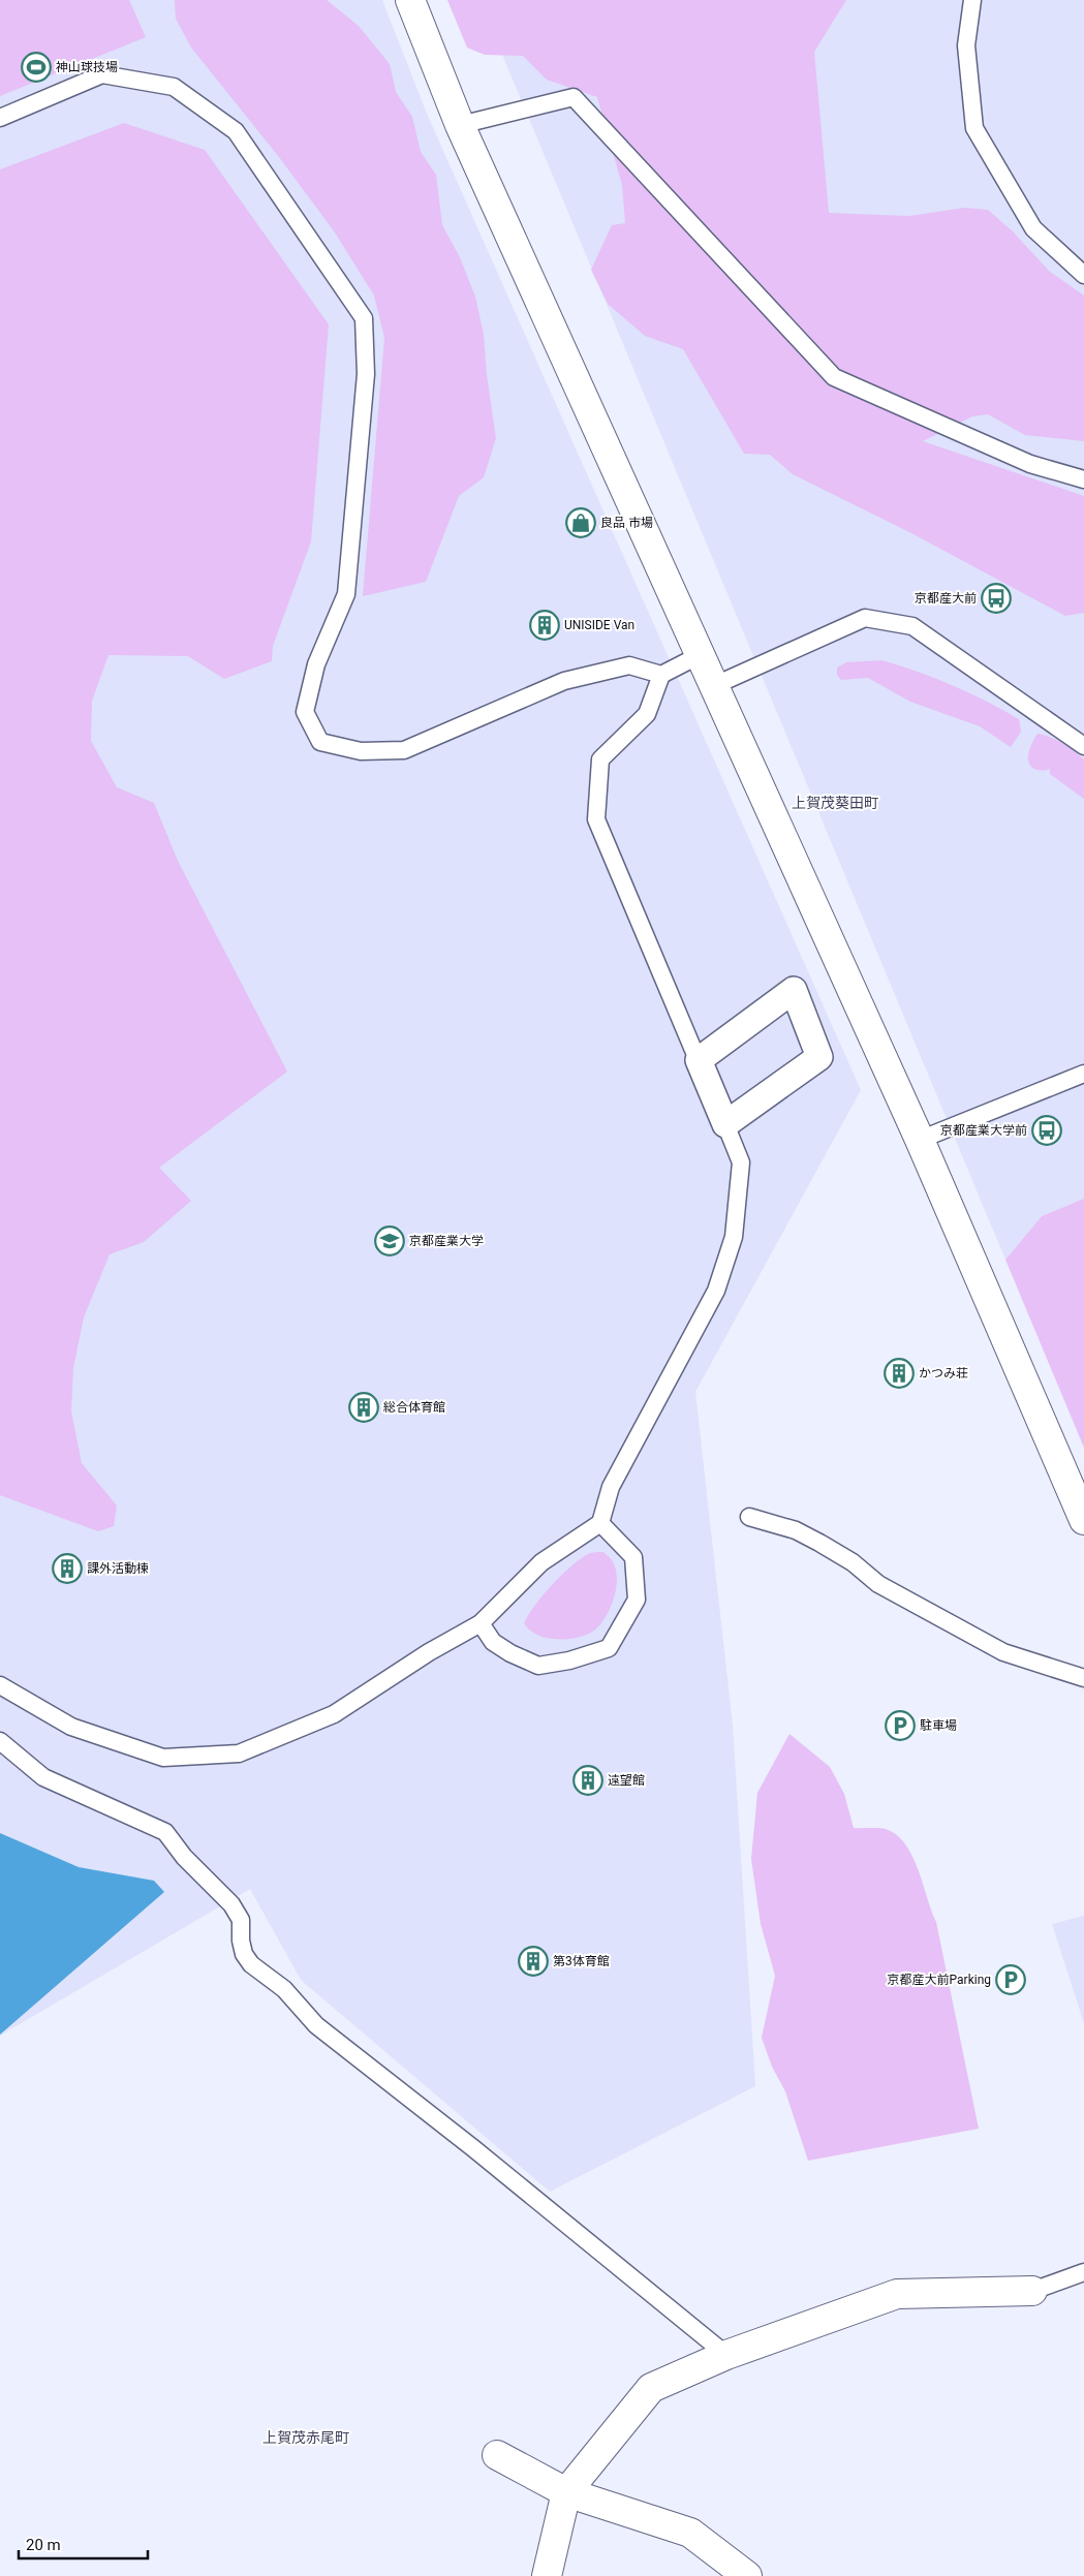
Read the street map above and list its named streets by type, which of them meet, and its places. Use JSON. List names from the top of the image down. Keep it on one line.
{"districts":["上賀茂葵田町","上賀茂赤尾町"],"places":{"sports":["神山球技場"],"shop":["良品 市場"],"bus stop":["京都産大前","京都産業大学前"],"building":["UNISIDE Van","かつみ荘","総合体育館","課外活動棟","遠望館","第3体育館"],"school or university":["京都産業大学"],"parking":["駐車場","京都産大前Parking"]},"scale_bar":"20 m"}
